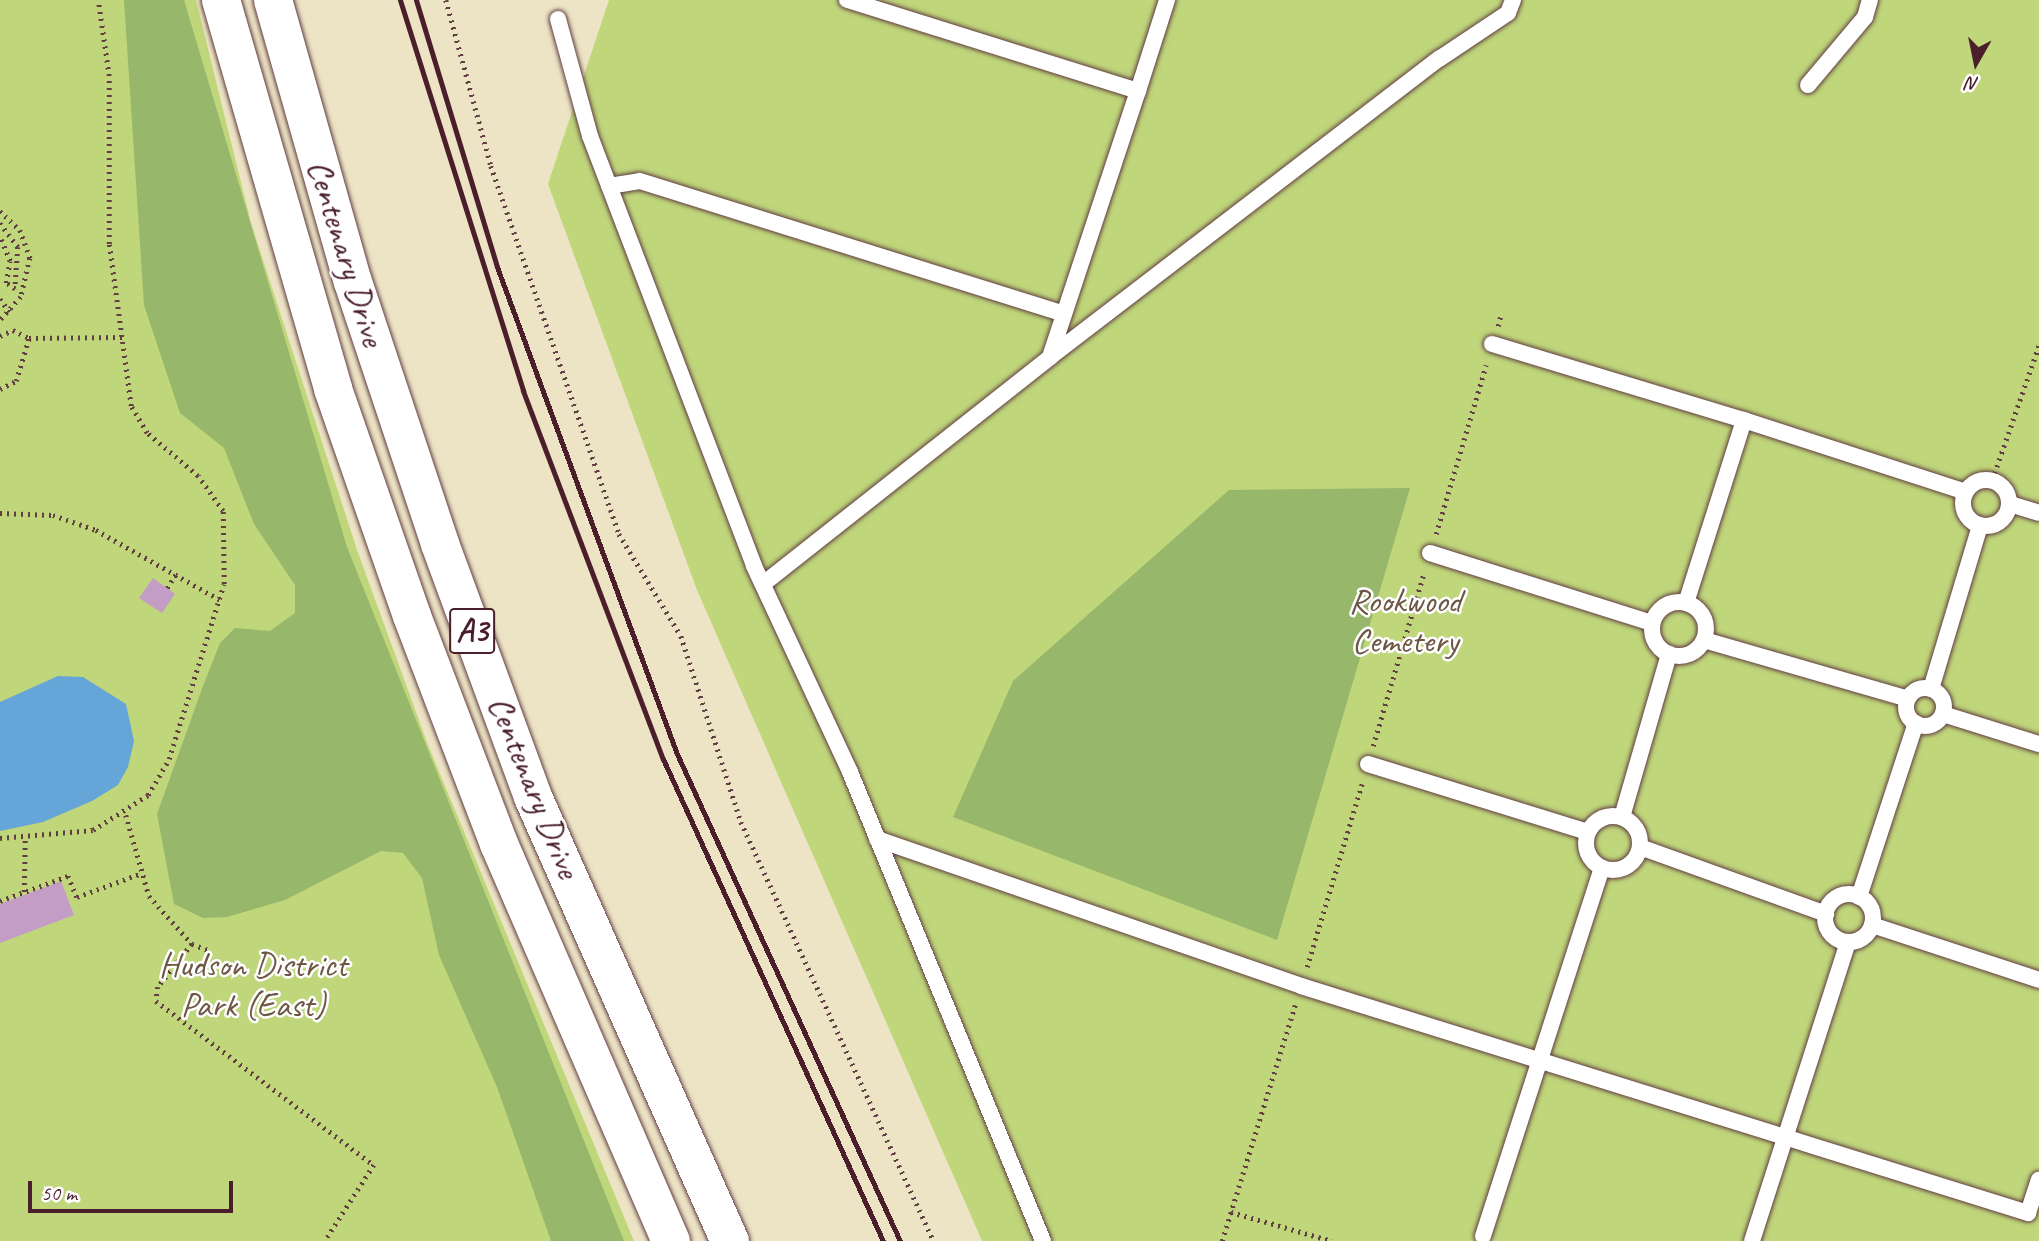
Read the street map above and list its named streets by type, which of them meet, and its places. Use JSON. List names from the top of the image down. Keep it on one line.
{"streets":{"highway":["Centenary Drive","A3"]},"parks":["Rookwood Cemetery","Hudson District Park (East)"],"scale_bar":"50 m","north":"bottom"}
